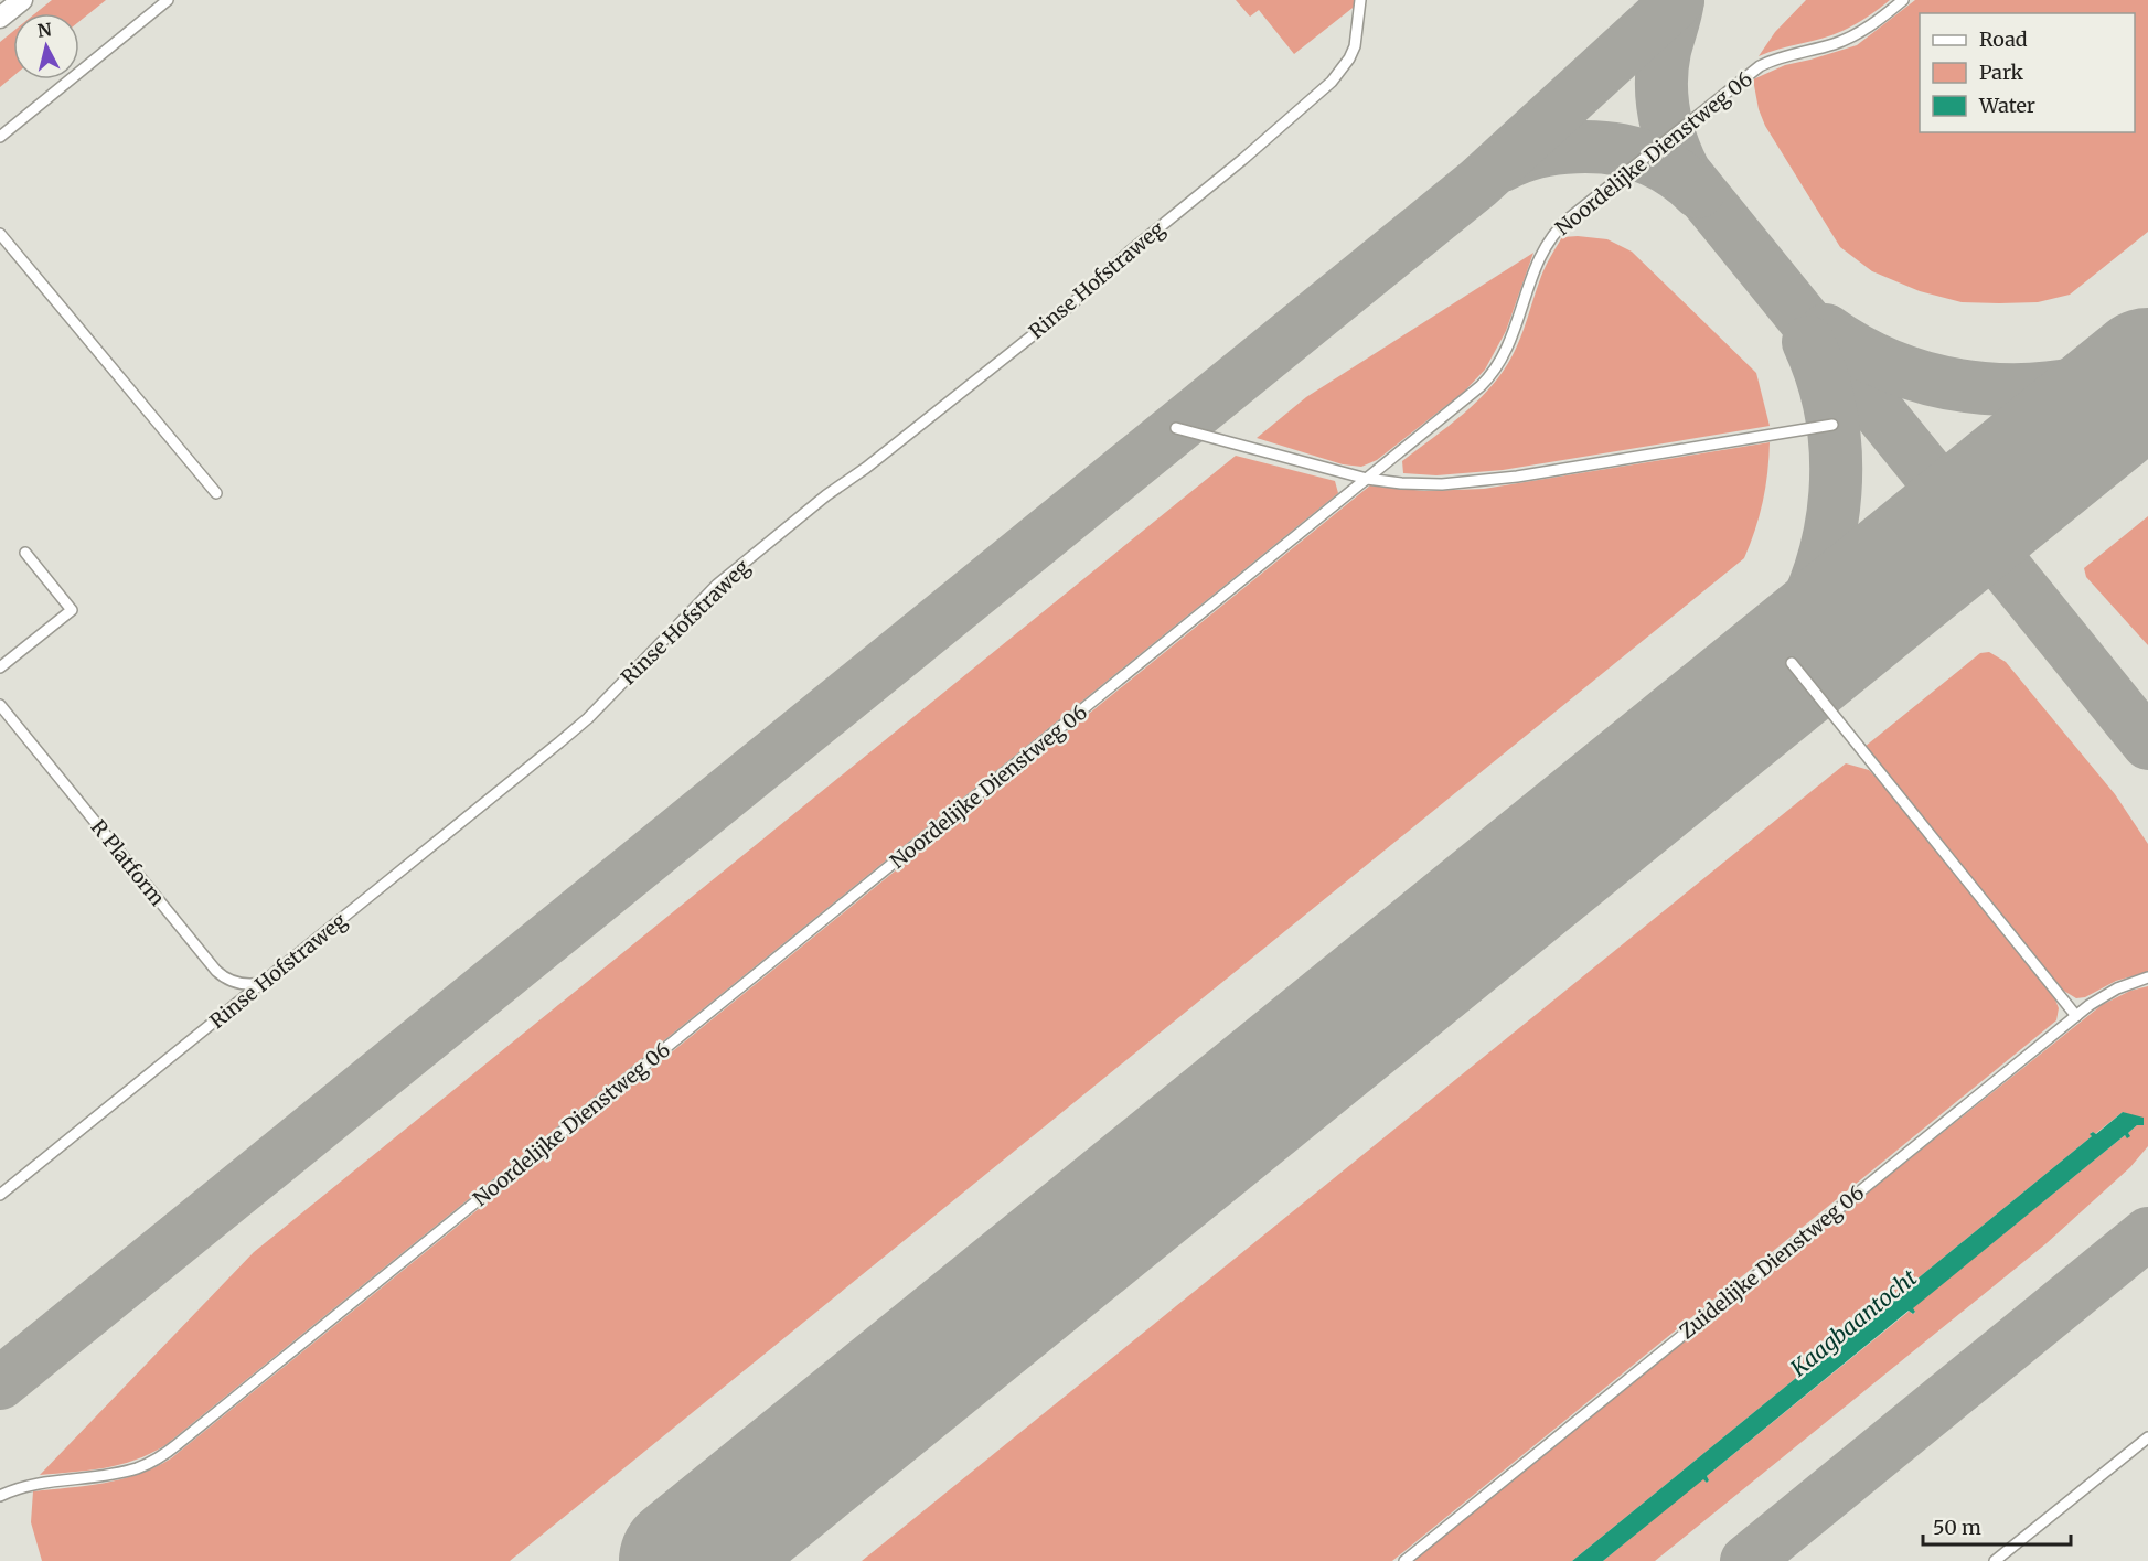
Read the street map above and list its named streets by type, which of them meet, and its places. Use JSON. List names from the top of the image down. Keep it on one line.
{"streets":{"lane":["Noordelijke Dienstweg 06","Rinse Hofstraweg","R Platform","Zuidelijke Dienstweg 06"]},"crossings":[["Rinse Hofstraweg","R Platform"]],"water":["Kaagbaantocht"],"legend":["Road","Park","Water"],"scale_bar":"50 m","north":"top"}
